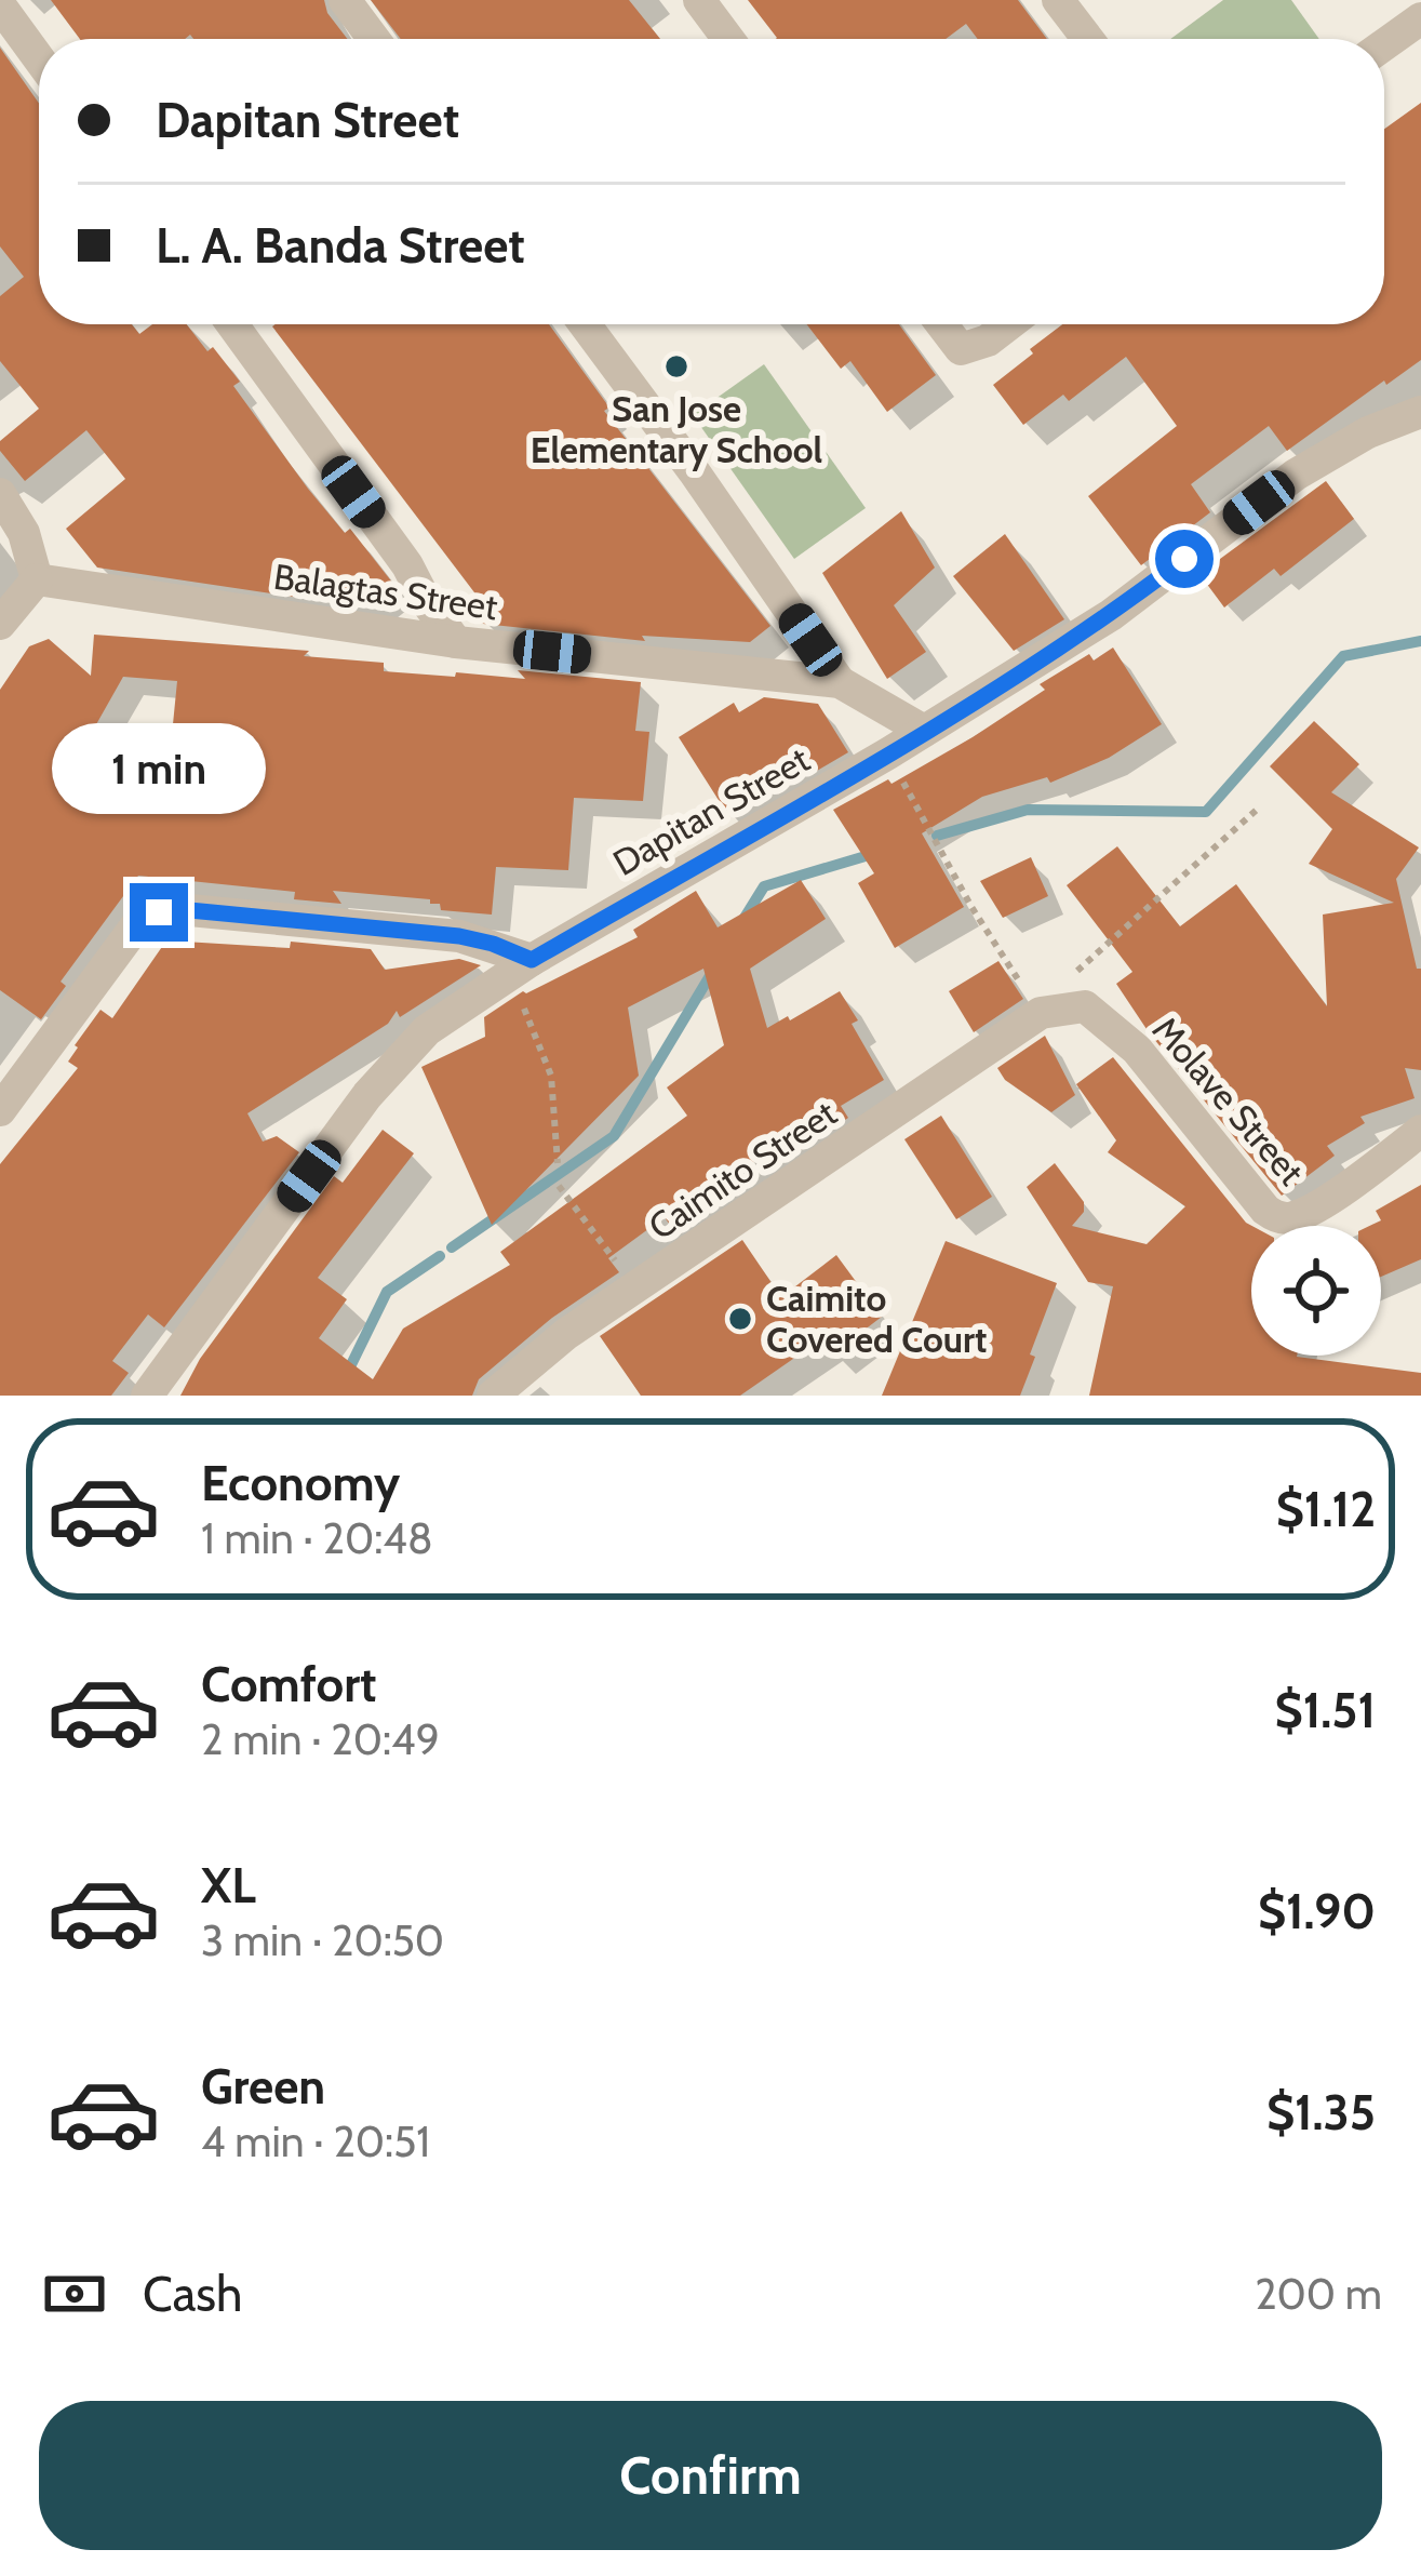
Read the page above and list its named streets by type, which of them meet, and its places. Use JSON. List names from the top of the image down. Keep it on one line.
{"streets":{"street":["Balagtas Street","Dapitan Street","Molave Street","Caimito Street"]},"crossings":[["Balagtas Street","Dapitan Street"],["Molave Street","Caimito Street"]],"places":["San Jose Elementary School","Caimito Covered Court"],"page":{"banner":["Dapitan Street","L. A. Banda Street"],"bubble":"1 min","list":[{"name":"Economy","note":"1 min · 20:48","value":"$1.12"},{"name":"Comfort","note":"2 min · 20:49","value":"$1.51"},{"name":"XL","note":"3 min · 20:50","value":"$1.90"},{"name":"Green","note":"4 min · 20:51","value":"$1.35"}],"pay":["Cash","200 m"],"buttons":"Confirm"}}
